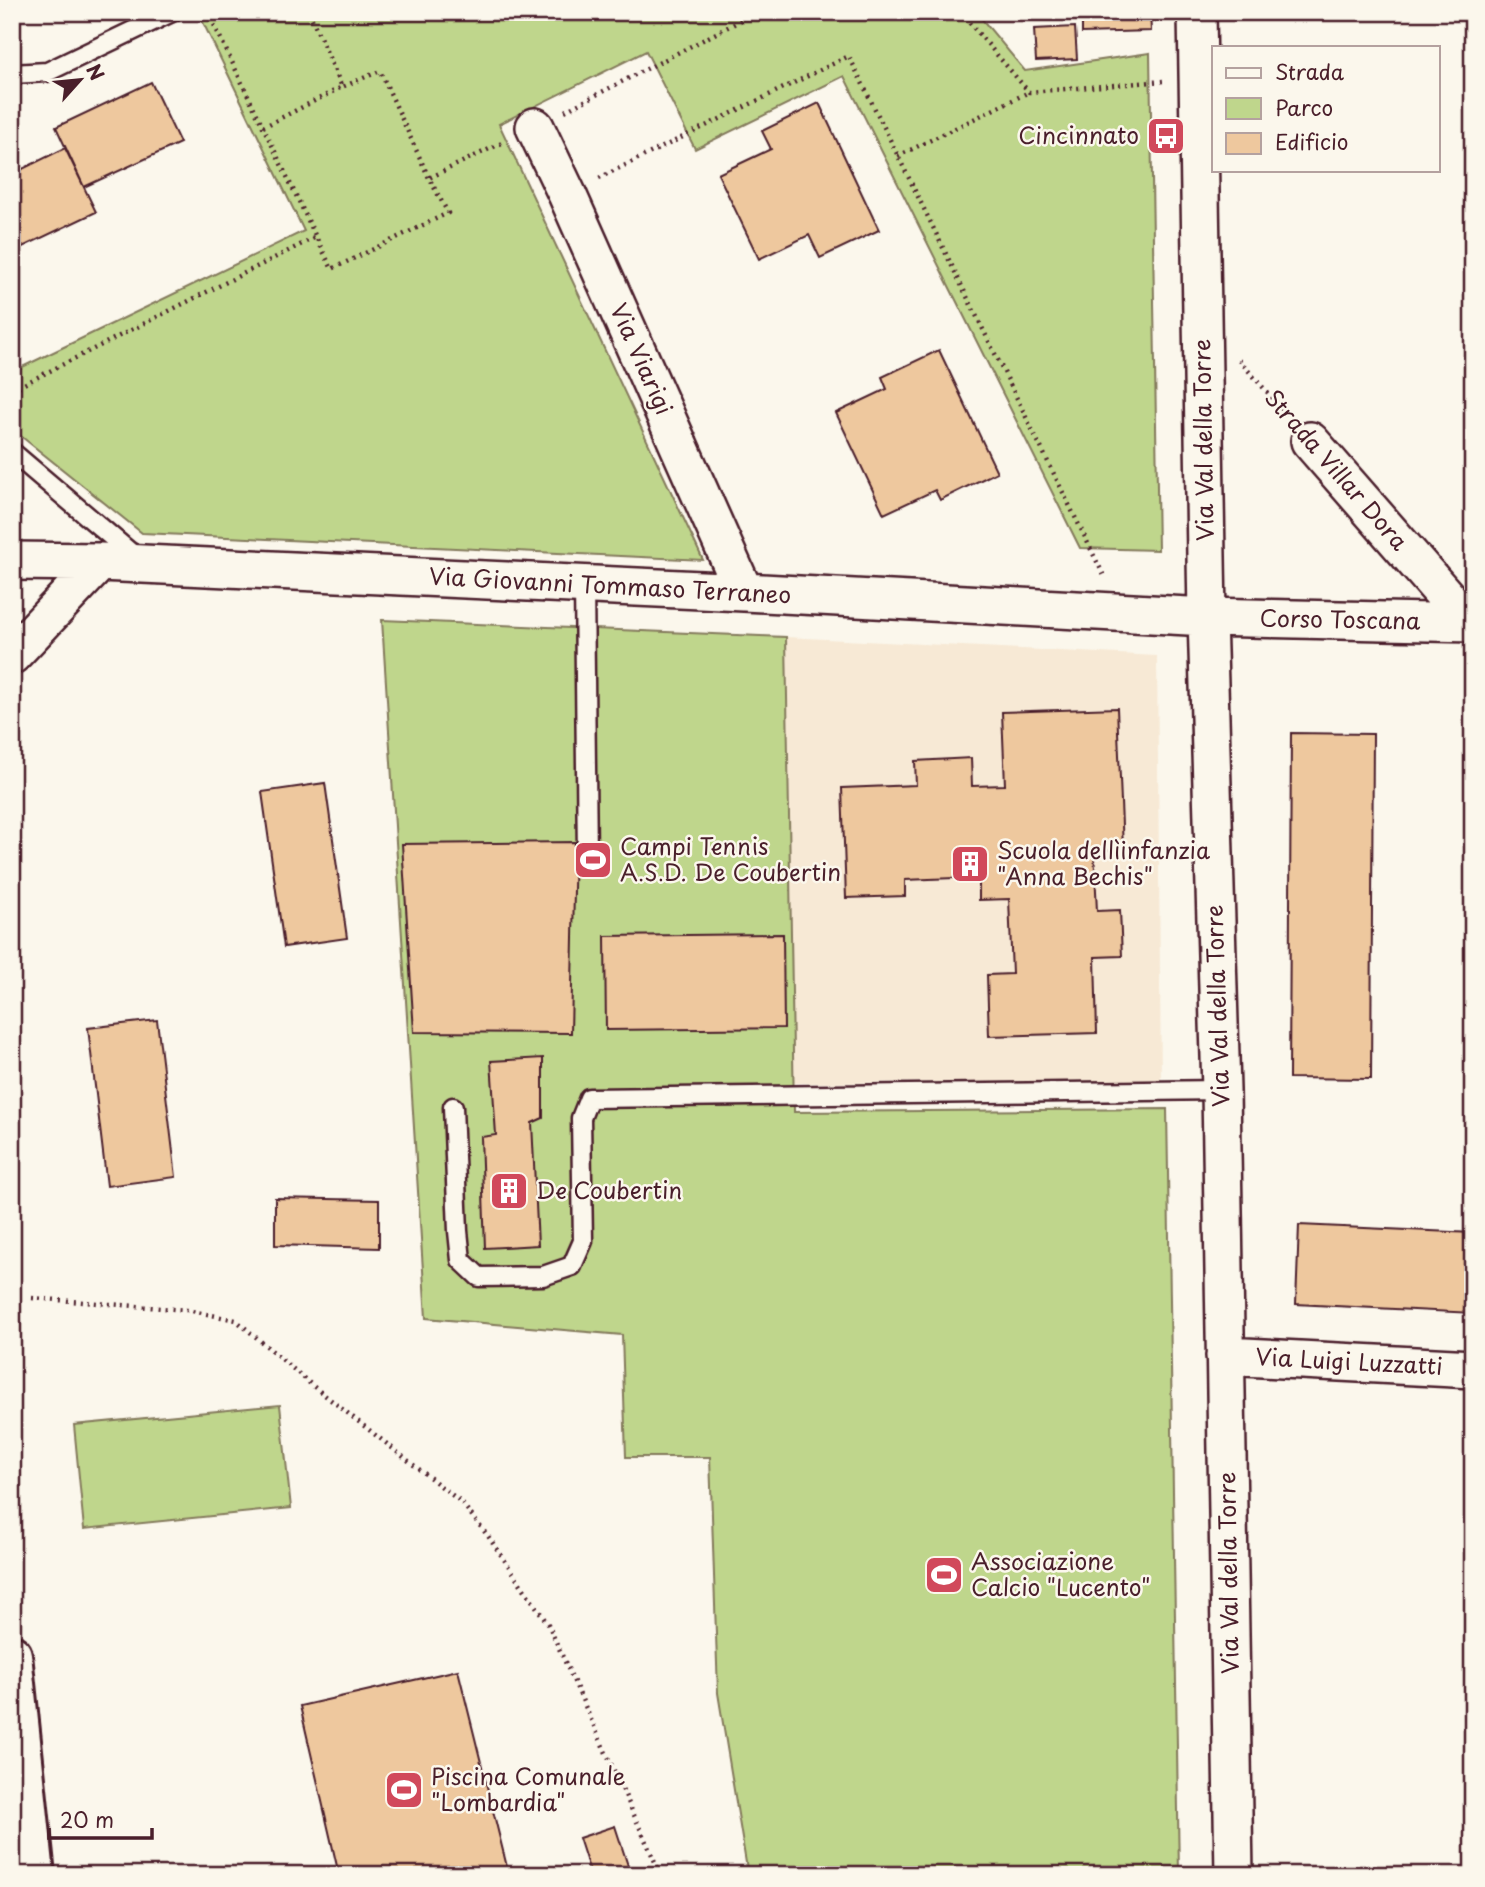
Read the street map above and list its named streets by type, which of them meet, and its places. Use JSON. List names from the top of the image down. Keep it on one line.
{"streets":{"street":["Via Viarigi","Via Val della Torre","Strada Villar Dora","Via Giovanni Tommaso Terraneo","Corso Toscana","Via Luigi Luzzatti"]},"crossings":[["Via Viarigi","Via Giovanni Tommaso Terraneo"],["Via Val della Torre","Via Giovanni Tommaso Terraneo"],["Via Val della Torre","Corso Toscana"],["Via Val della Torre","Via Luigi Luzzatti"],["Strada Villar Dora","Corso Toscana"],["Via Giovanni Tommaso Terraneo","Corso Toscana"]],"places":{"bus stop":["Cincinnato"],"sports":["Campi Tennis A.S.D. De Coubertin","Associazione Calcio \"Lucento\"","Piscina Comunale \"Lombardia\""],"building":["Scuola dellìinfanzia \"Anna Bechis\"","De Coubertin"]},"legend":["Strada","Parco","Edificio"],"scale_bar":"20 m","north":"top right"}
